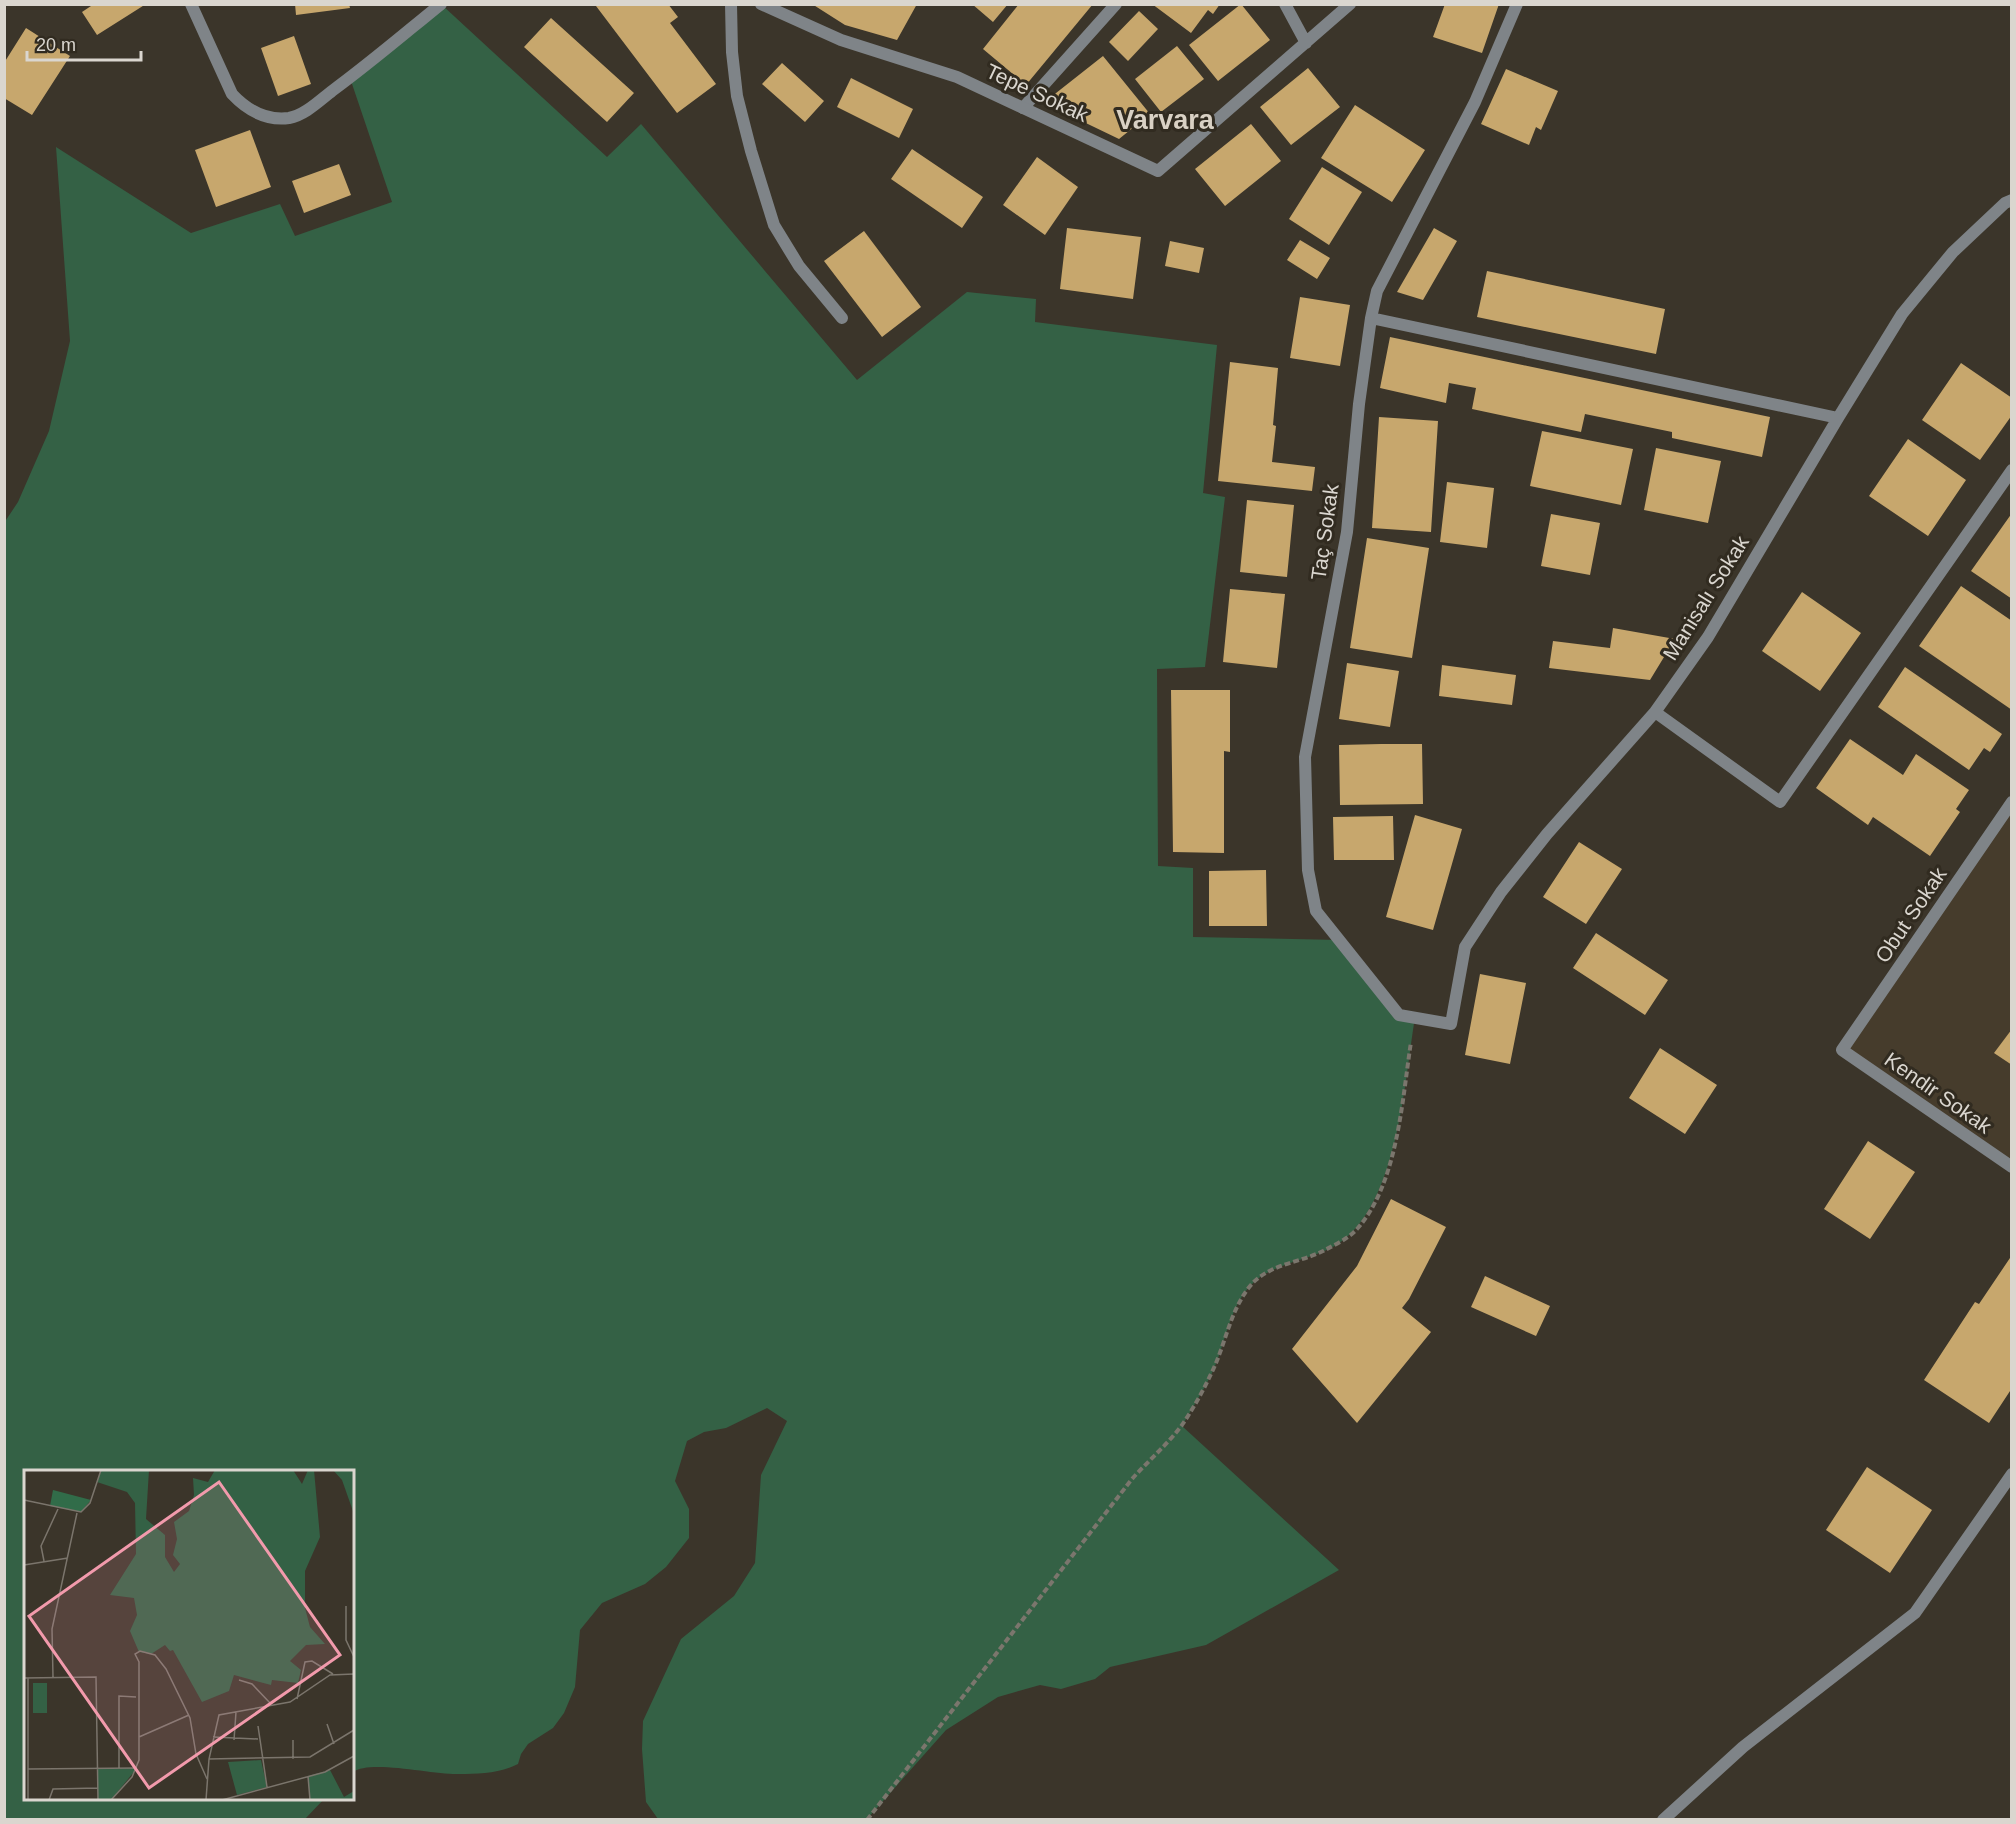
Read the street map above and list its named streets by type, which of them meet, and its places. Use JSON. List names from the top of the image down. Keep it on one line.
{"streets":{"street":["Tepe Sokak","Taç Sokak","Manisalı Sokak","Obut Sokak","Kendir Sokak"]},"crossings":[["Taç Sokak","Manisalı Sokak"],["Obut Sokak","Kendir Sokak"]],"districts":["Varvara"],"scale_bar":"20 m"}
